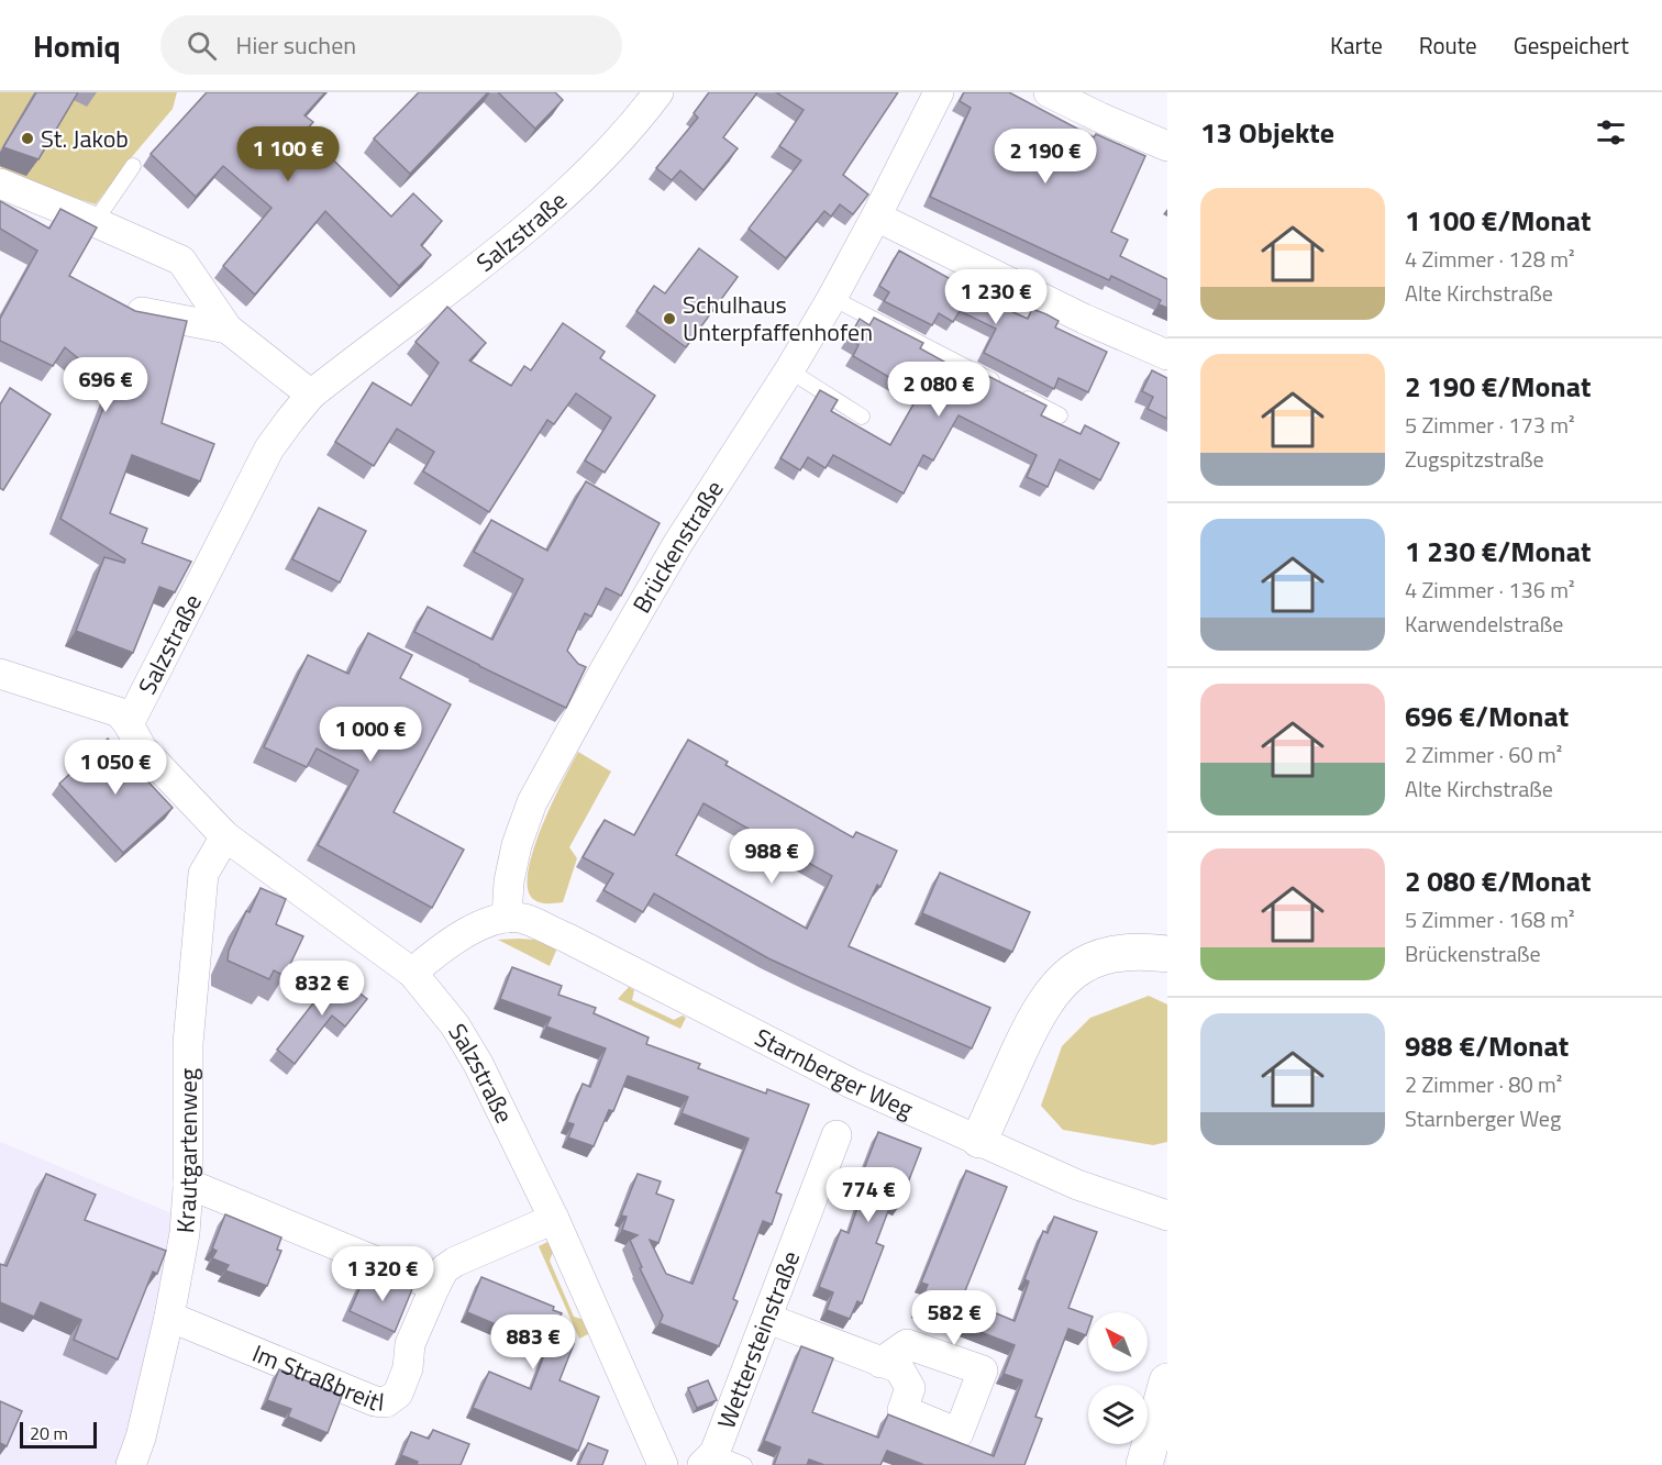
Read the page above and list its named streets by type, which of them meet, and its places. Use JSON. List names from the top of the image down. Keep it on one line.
{"streets":{"street":["Salzstraße","Brückenstraße","Starnberger Weg","Krautgartenweg","Wettersteinstraße","Im Straßbreitl"]},"crossings":[["Salzstraße","Krautgartenweg"],["Salzstraße","Im Straßbreitl"],["Brückenstraße","Starnberger Weg"],["Krautgartenweg","Im Straßbreitl"]],"places":["St. Jakob","Schulhaus Unterpfaffenhofen"],"scale_bar":"20 m","north":"top left","page":{"header":"Homiq","search":"Hier suchen","nav":["Karte","Route","Gespeichert"],"heading":"13 Objekte","price":["1 100 €","2 190 €","1 230 €","696 €","2 080 €","1 000 €","1 050 €","988 €","832 €","774 €","1 320 €","582 €","883 €"],"list":[{"name":"1 100 €/Monat","note":"4 Zimmer · 128 m² · Alte Kirchstraße"},{"name":"2 190 €/Monat","note":"5 Zimmer · 173 m² · Zugspitzstraße"},{"name":"1 230 €/Monat","note":"4 Zimmer · 136 m² · Karwendelstraße"},{"name":"696 €/Monat","note":"2 Zimmer · 60 m² · Alte Kirchstraße"},{"name":"2 080 €/Monat","note":"5 Zimmer · 168 m² · Brückenstraße"},{"name":"988 €/Monat","note":"2 Zimmer · 80 m² · Starnberger Weg"}],"scale":"20 m"}}
